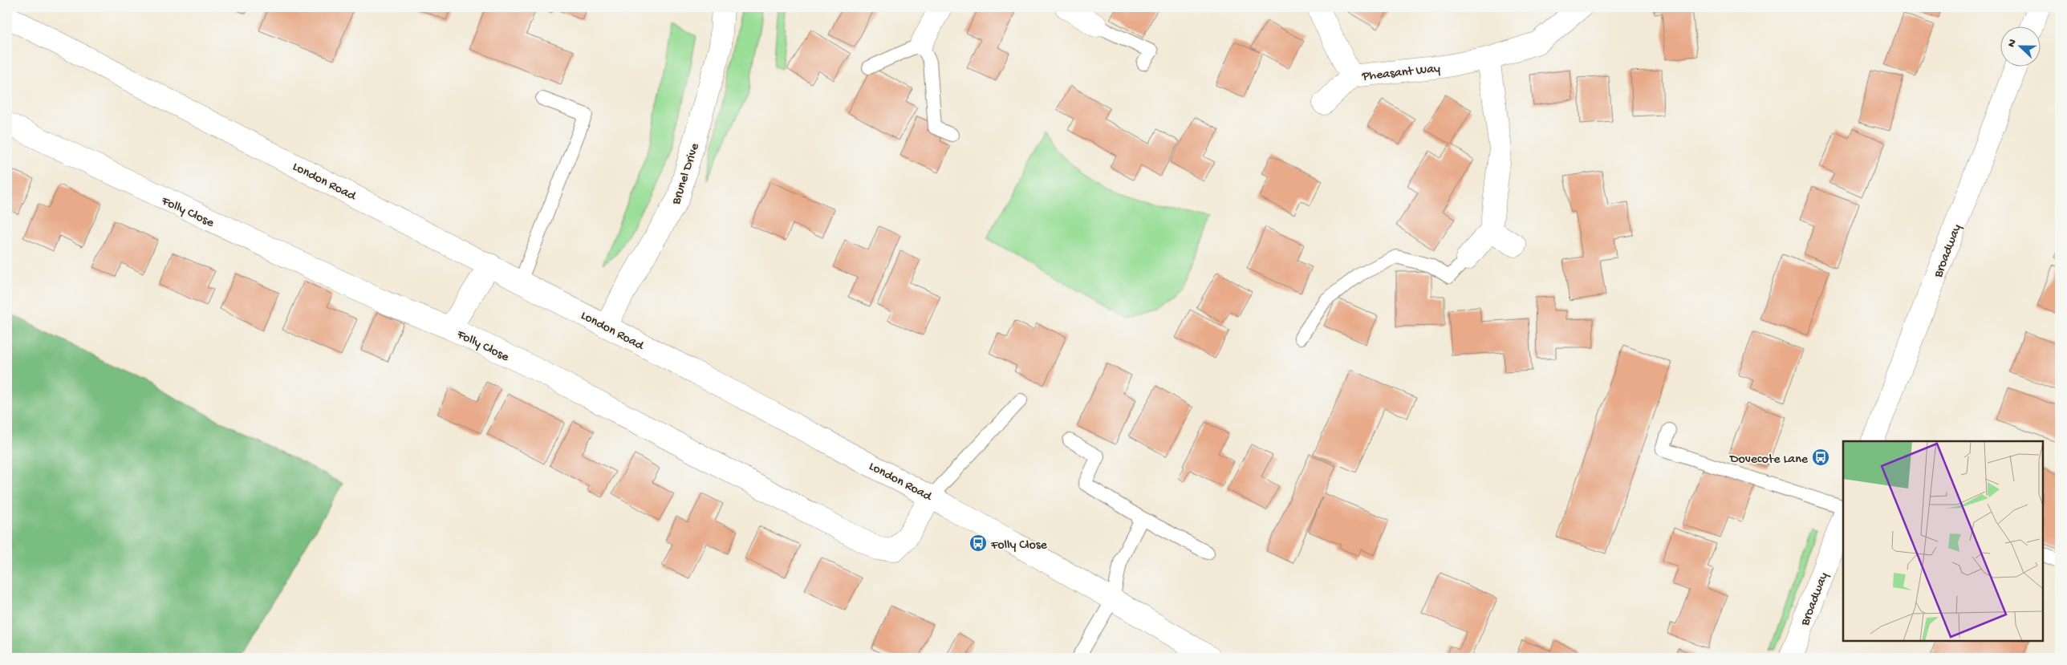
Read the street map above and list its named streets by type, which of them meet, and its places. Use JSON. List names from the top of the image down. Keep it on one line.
{"streets":{"street":["Pheasant Way","Brunel Drive","London Road","Folly Close","Broadway"]},"crossings":[["Brunel Drive","London Road"],["London Road","Folly Close"]],"places":{"bus stop":["Dovecote Lane","Folly Close"]},"north":"left"}
